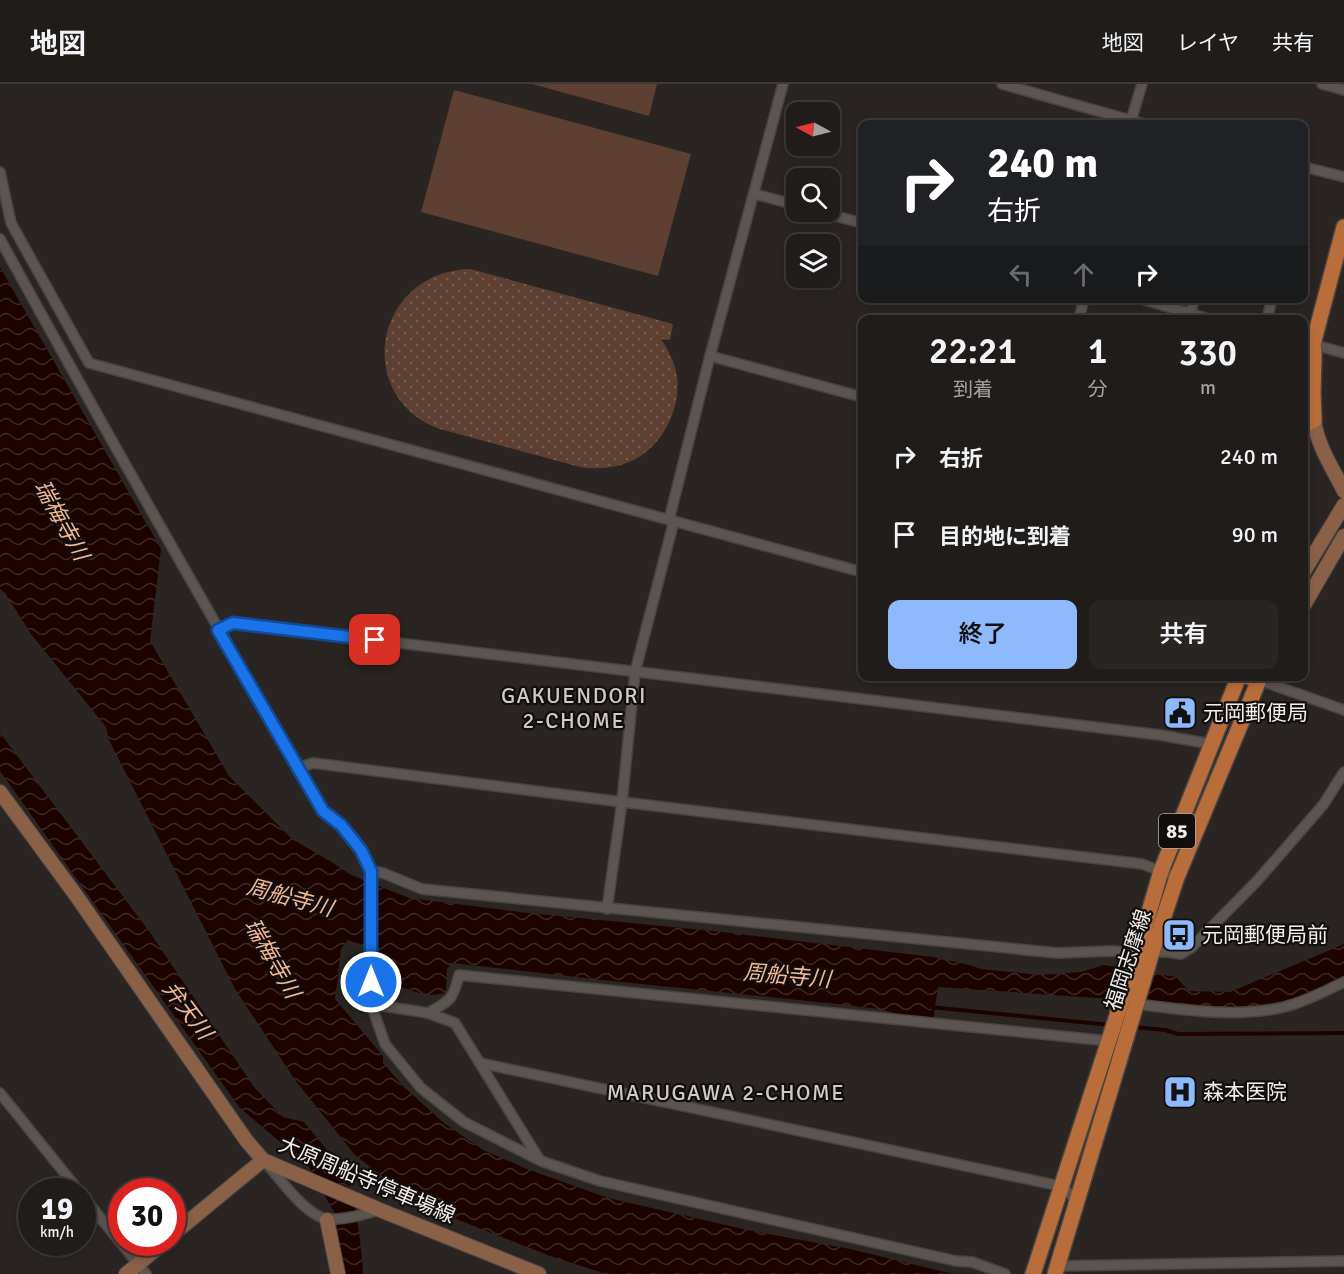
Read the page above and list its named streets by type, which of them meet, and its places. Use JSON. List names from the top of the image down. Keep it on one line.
{"streets":{"main road":["85","福岡志摩線","大原周船寺停車場線"]},"crossings":[["85","福岡志摩線"]],"districts":["GAKUENDORI 2-CHOME","MARUGAWA 2-CHOME"],"water":["瑞梅寺川","周船寺川","弁天川"],"places":{"public building":["元岡郵便局"],"bus stop":["元岡郵便局前"],"hospital":["森本医院"]},"north":"left","page":{"header":"地図","nav":["地図","レイヤ","共有"],"turn":["240 m","右折"],"eta":["22:21","到着","1","分","330","m"],"list":[{"name":"右折","value":"240 m"},{"name":"目的地に到着","value":"90 m"}],"buttons":["終了","共有"],"speed":"19 km/h","limit":"30"}}
